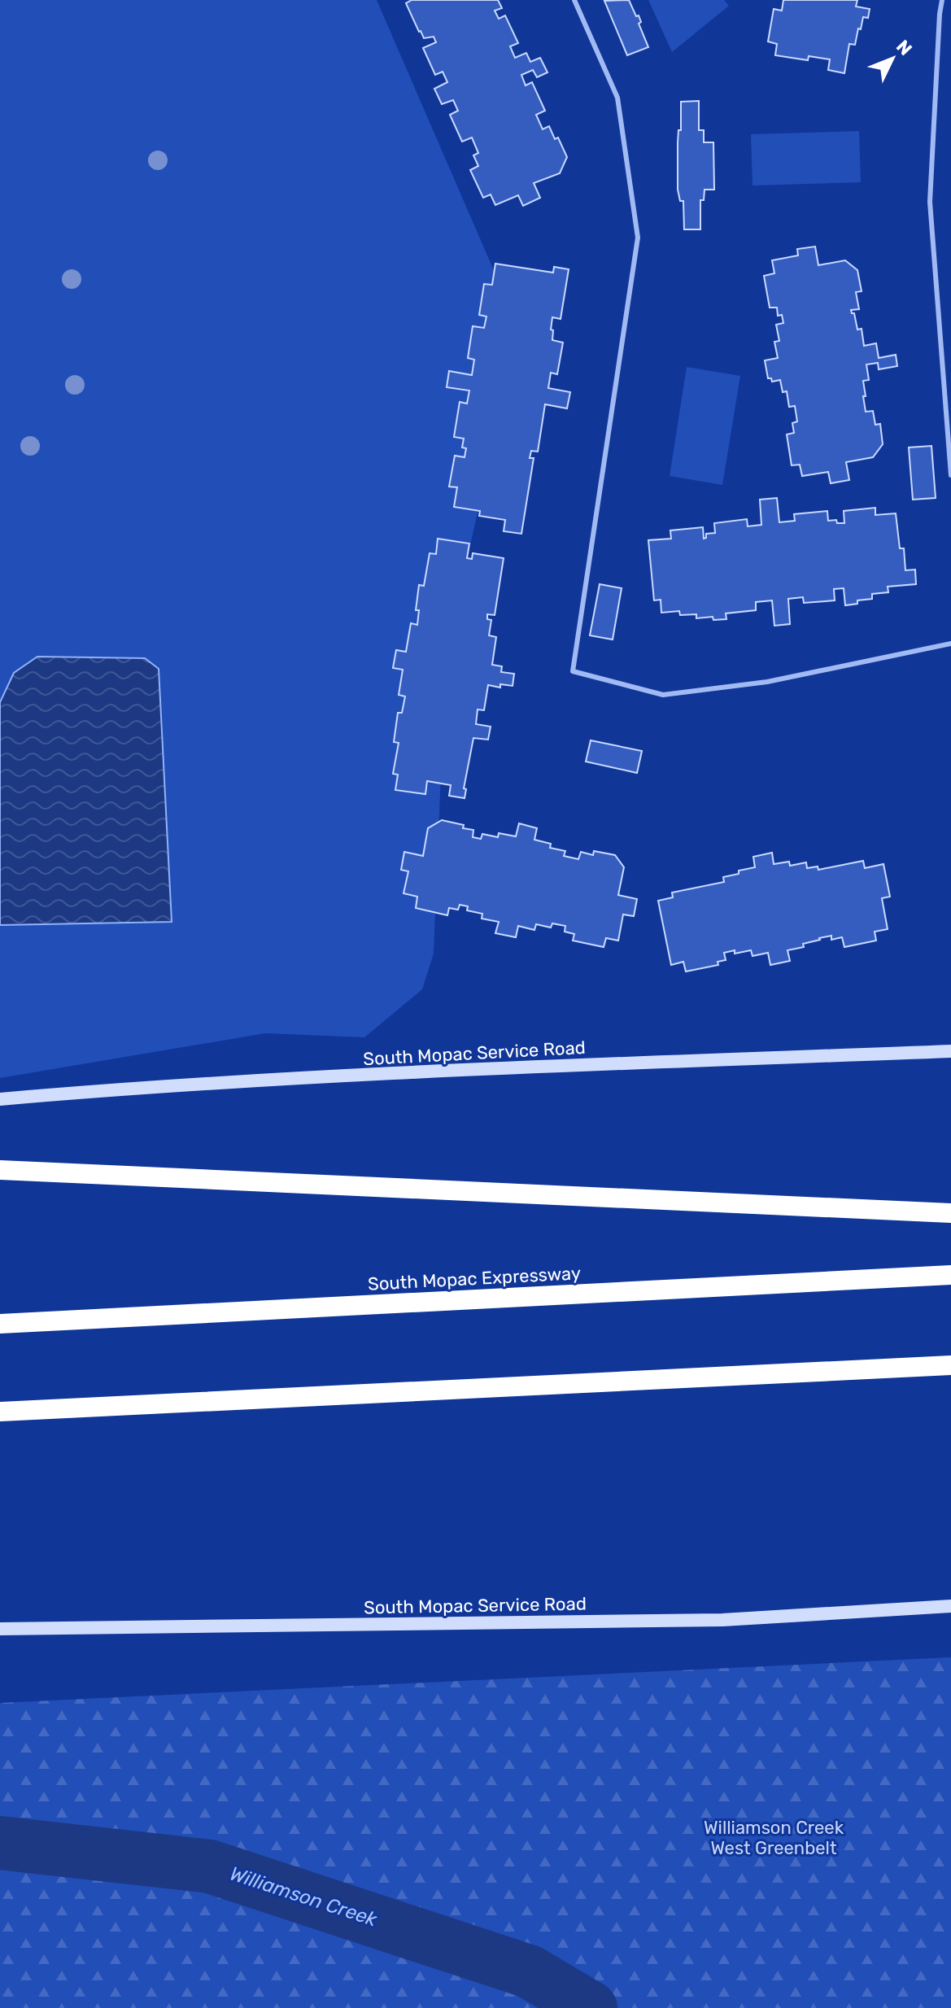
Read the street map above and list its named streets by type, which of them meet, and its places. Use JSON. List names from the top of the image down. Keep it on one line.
{"streets":{"highway":["South Mopac Expressway"],"main road":["South Mopac Service Road"]},"water":["Williamson Creek"],"parks":["Williamson Creek West Greenbelt"],"north":"top right"}
